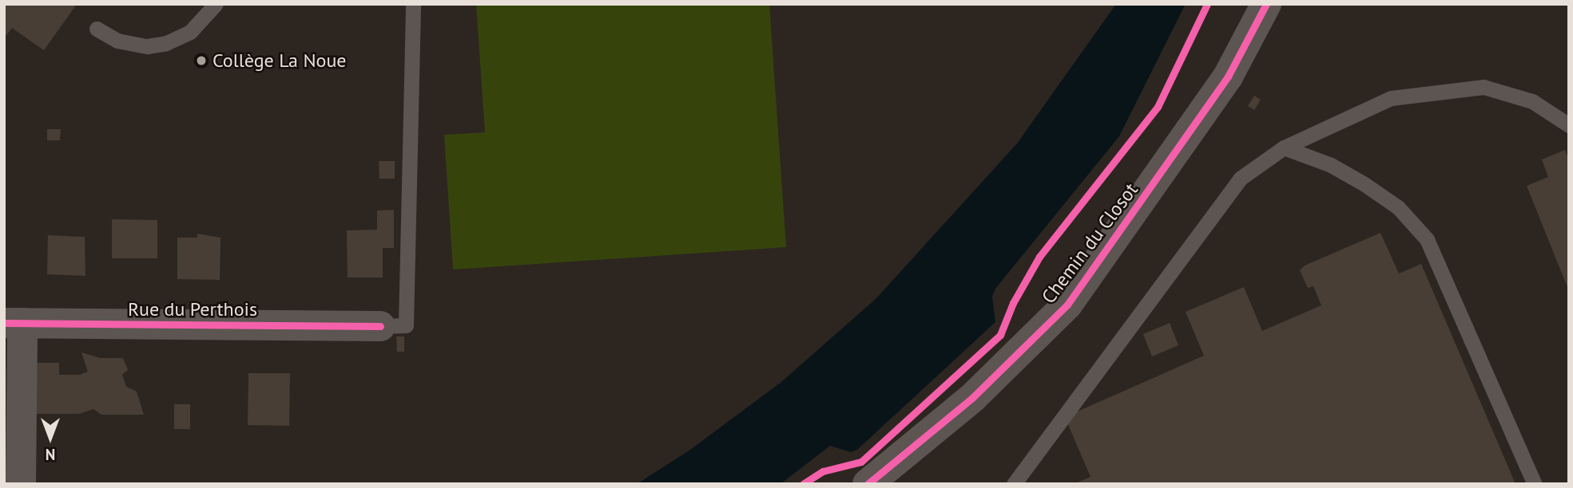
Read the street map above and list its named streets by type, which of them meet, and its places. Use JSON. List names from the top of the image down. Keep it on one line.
{"streets":{"street":["Chemin du Closot","Rue du Perthois"]},"places":["Collège La Noue"],"north":"bottom"}
